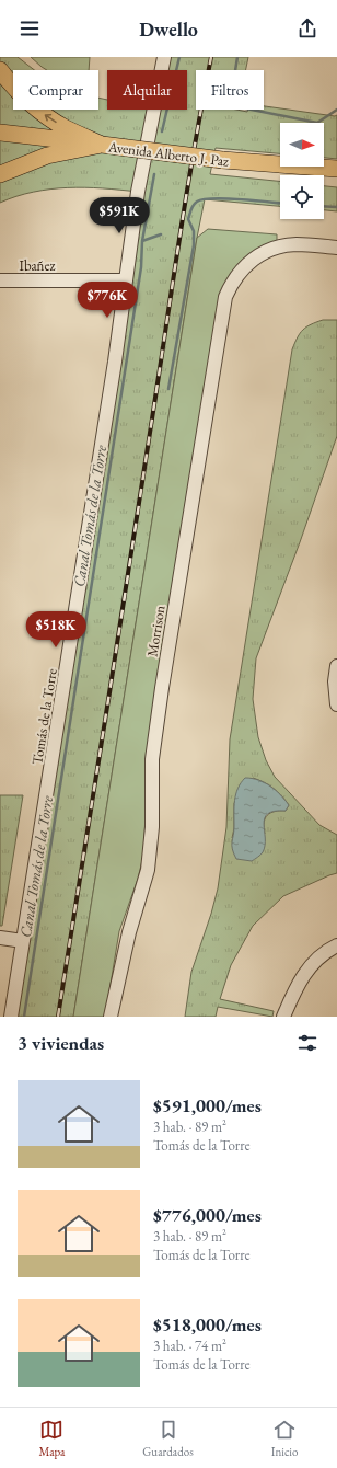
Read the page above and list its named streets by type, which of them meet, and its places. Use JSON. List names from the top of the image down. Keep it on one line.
{"streets":{"main road":["Avenida Alberto J. Paz"],"street":["Ibañez","Morrison","Tomás de la Torre"]},"crossings":[["Ibañez","Tomás de la Torre"]],"water":["Canal Tomás de la Torre"],"north":"right","page":{"header":"Dwello","chip":["Comprar","Alquilar","Filtros"],"price":["$591K","$776K","$518K"],"heading":"3 viviendas","list":[{"name":"$591,000/mes","note":"3 hab. · 89 m² · Tomás de la Torre"},{"name":"$776,000/mes","note":"3 hab. · 89 m² · Tomás de la Torre"},{"name":"$518,000/mes","note":"3 hab. · 74 m² · Tomás de la Torre"}],"tabs":["Mapa","Guardados","Inicio"]}}
